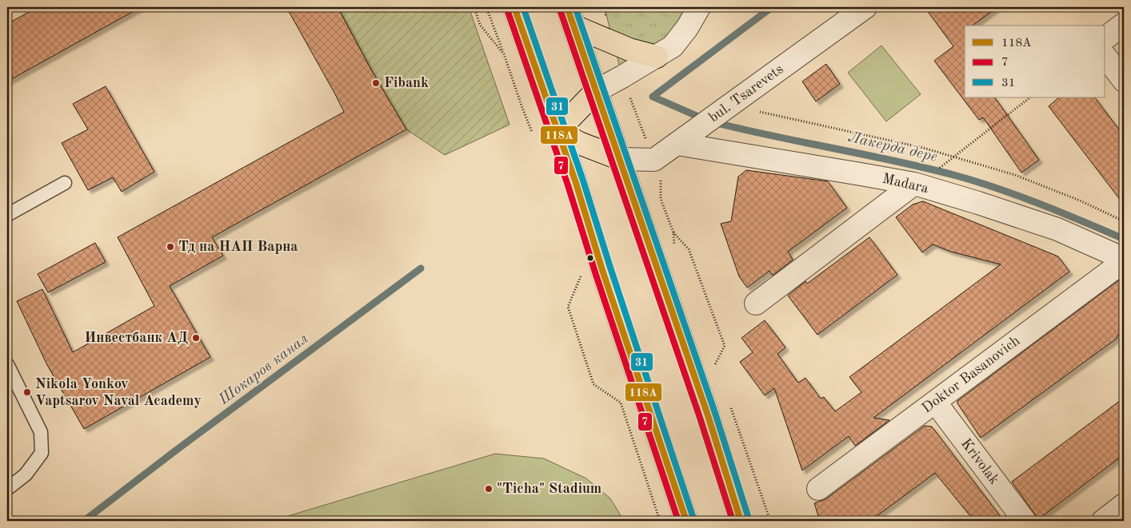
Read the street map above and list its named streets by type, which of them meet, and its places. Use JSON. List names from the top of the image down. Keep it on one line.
{"streets":{"street":["bul. Tsarevets","Madara","Doktor Basanovich","Krivolak"]},"crossings":[["bul. Tsarevets","Madara"],["Madara","Doktor Basanovich"],["Doktor Basanovich","Krivolak"]],"water":["Лакерда дере","Шокаров канал"],"places":["Fibank","Тд на НАП Варна","Инвестбанк АД","Nikola Yonkov Vaptsarov Naval Academy","\"Ticha\" Stadium"],"lines":["transit line 118А","transit line 31","transit line 7"],"legend":["118А","7","31"]}
